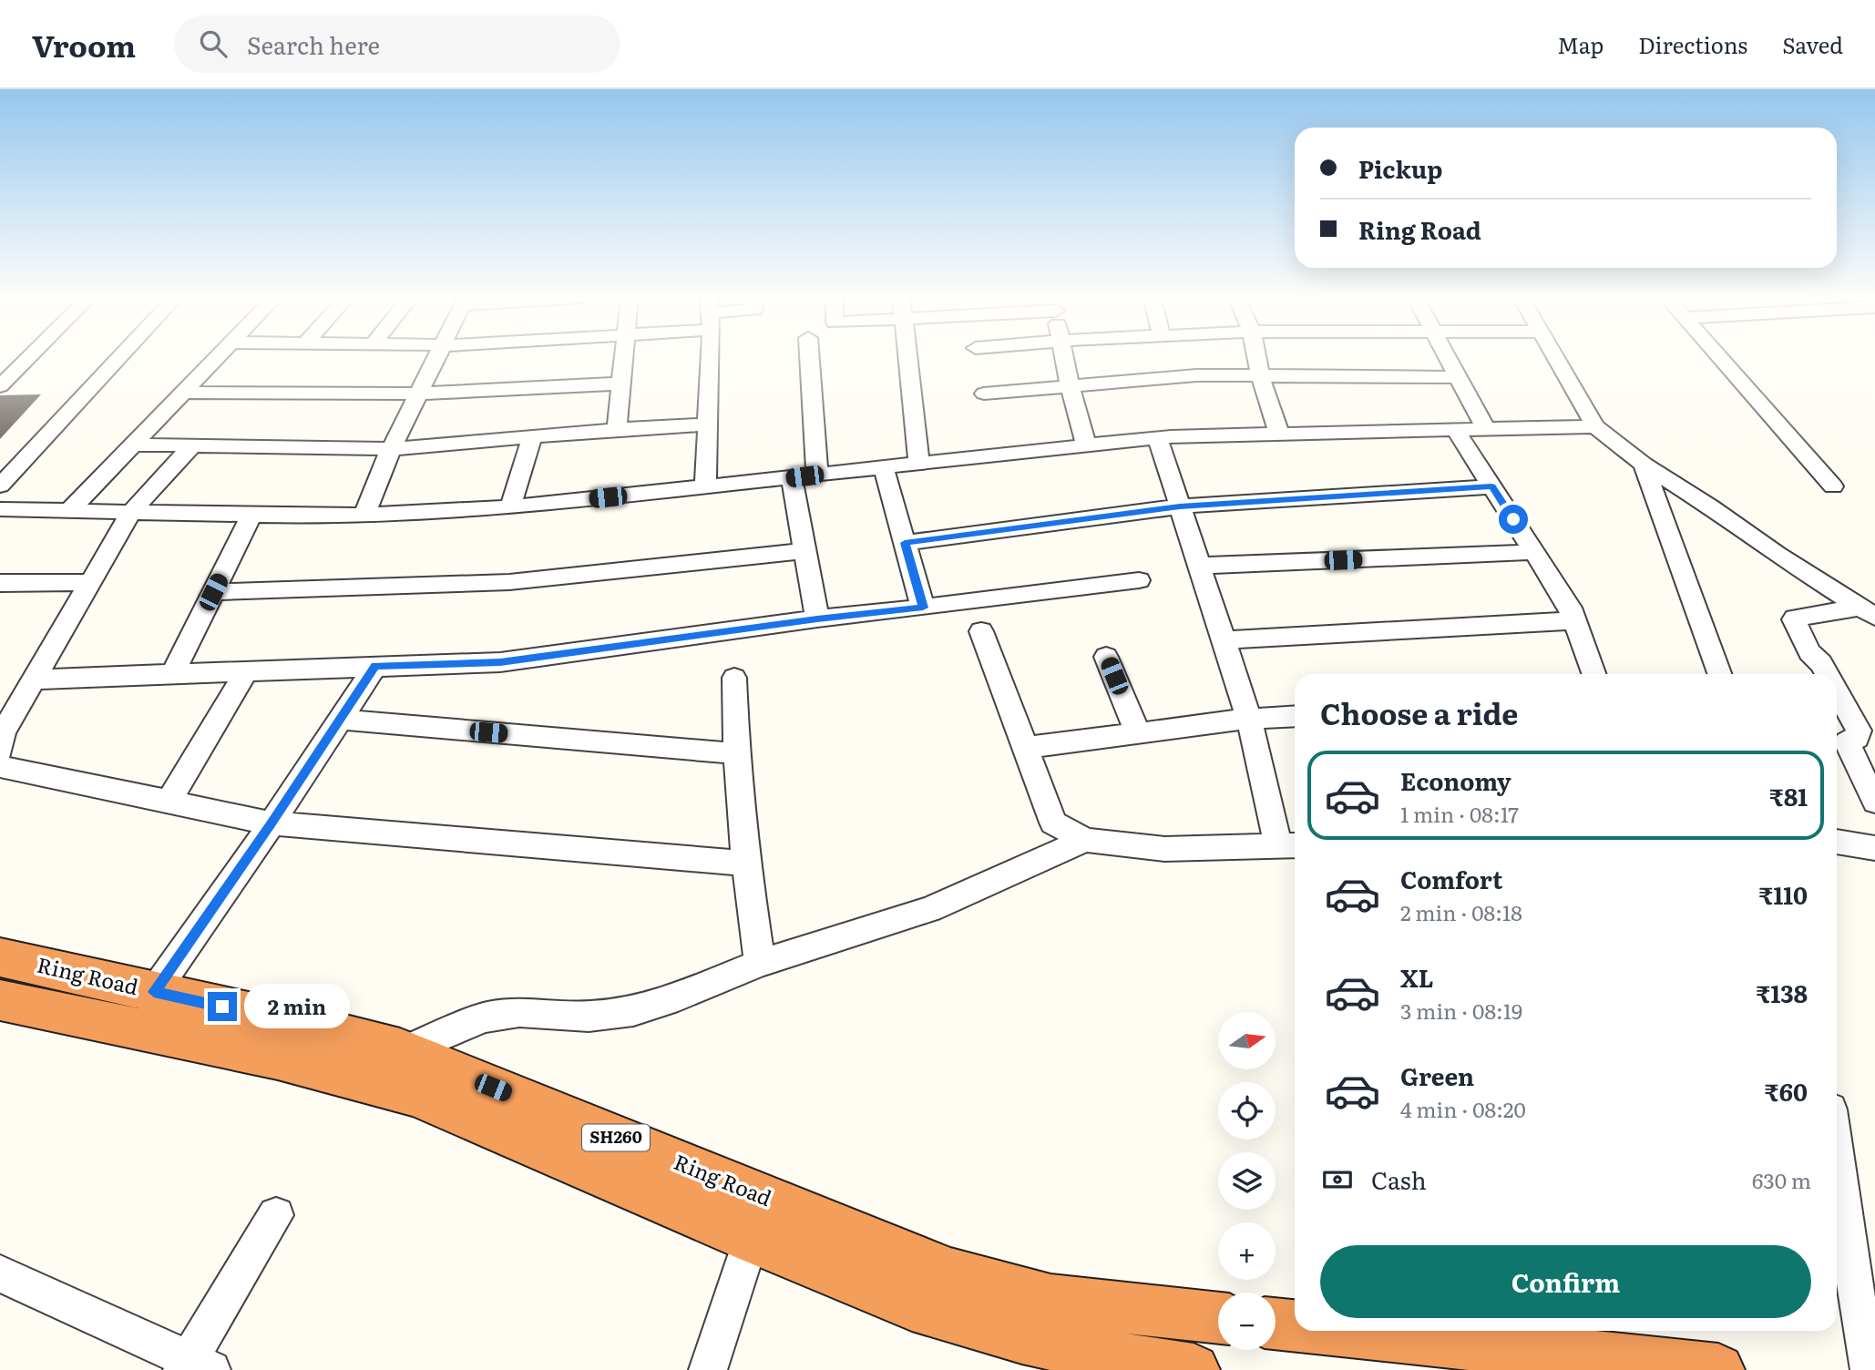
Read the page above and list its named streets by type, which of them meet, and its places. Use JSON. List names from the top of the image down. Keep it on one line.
{"streets":{"highway":["Ring Road","SH260"]},"north":"right","page":{"header":"Vroom","search":"Search here","nav":["Map","Directions","Saved"],"banner":["Pickup","Ring Road"],"heading":"Choose a ride","list":[{"name":"Economy","note":"1 min · 08:17","value":"₹81"},{"name":"Comfort","note":"2 min · 08:18","value":"₹110"},{"name":"XL","note":"3 min · 08:19","value":"₹138"},{"name":"Green","note":"4 min · 08:20","value":"₹60"}],"bubble":"2 min","map_buttons":["+","−"],"pay":["Cash","630 m"],"buttons":"Confirm"}}
